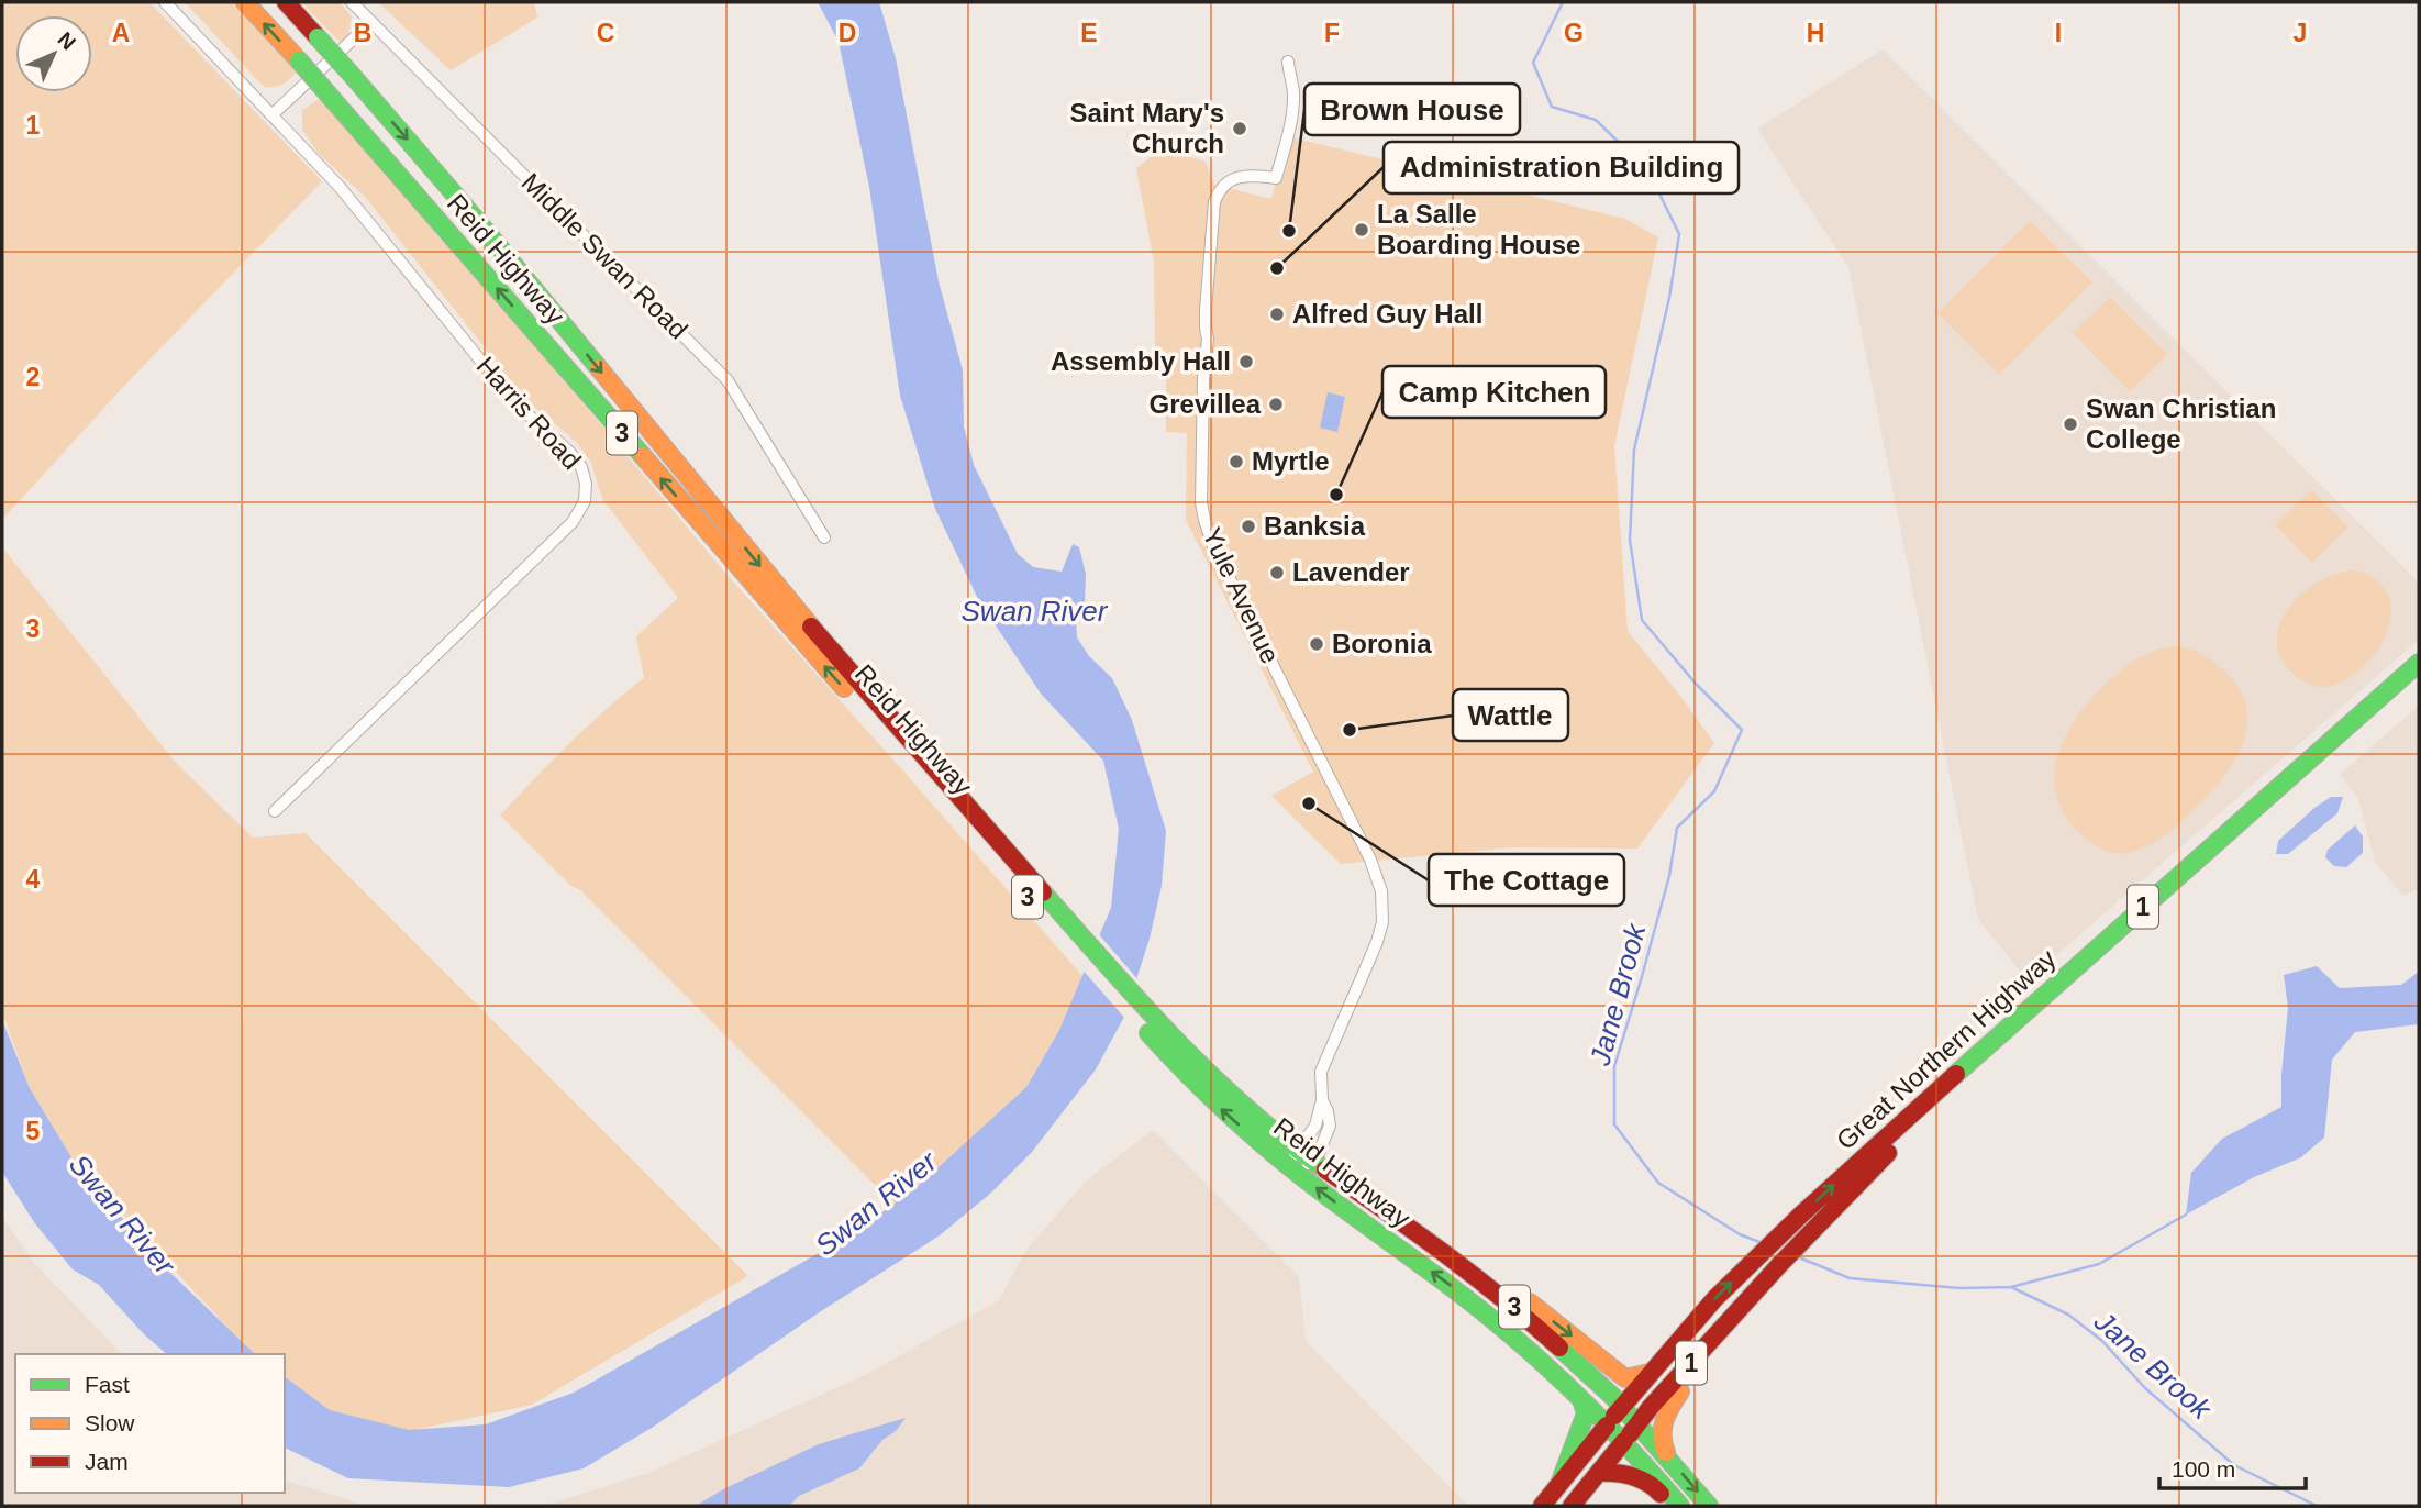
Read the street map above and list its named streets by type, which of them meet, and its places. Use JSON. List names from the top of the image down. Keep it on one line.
{"streets":{"main road":["Reid Highway","3","1","Great Northern Highway"],"street":["Middle Swan Road","Harris Road","Yule Avenue"]},"crossings":[["Reid Highway","3"],["Reid Highway","Yule Avenue"],["Reid Highway","Great Northern Highway"],["3","Great Northern Highway"]],"water":["Swan River","Jane Brook"],"places":["Saint Mary's Church","La Salle Boarding House","Brown House","Administration Building","Alfred Guy Hall","Assembly Hall","Grevillea","Swan Christian College","Myrtle","Camp Kitchen","Banksia","Lavender","Boronia","Wattle","The Cottage"],"legend":["Fast","Slow","Jam"],"scale_bar":"100 m","north":"top right","grid":{"columns":["A","B","C","D","E","F","G","H","I","J"],"rows":["1","2","3","4","5"]}}
